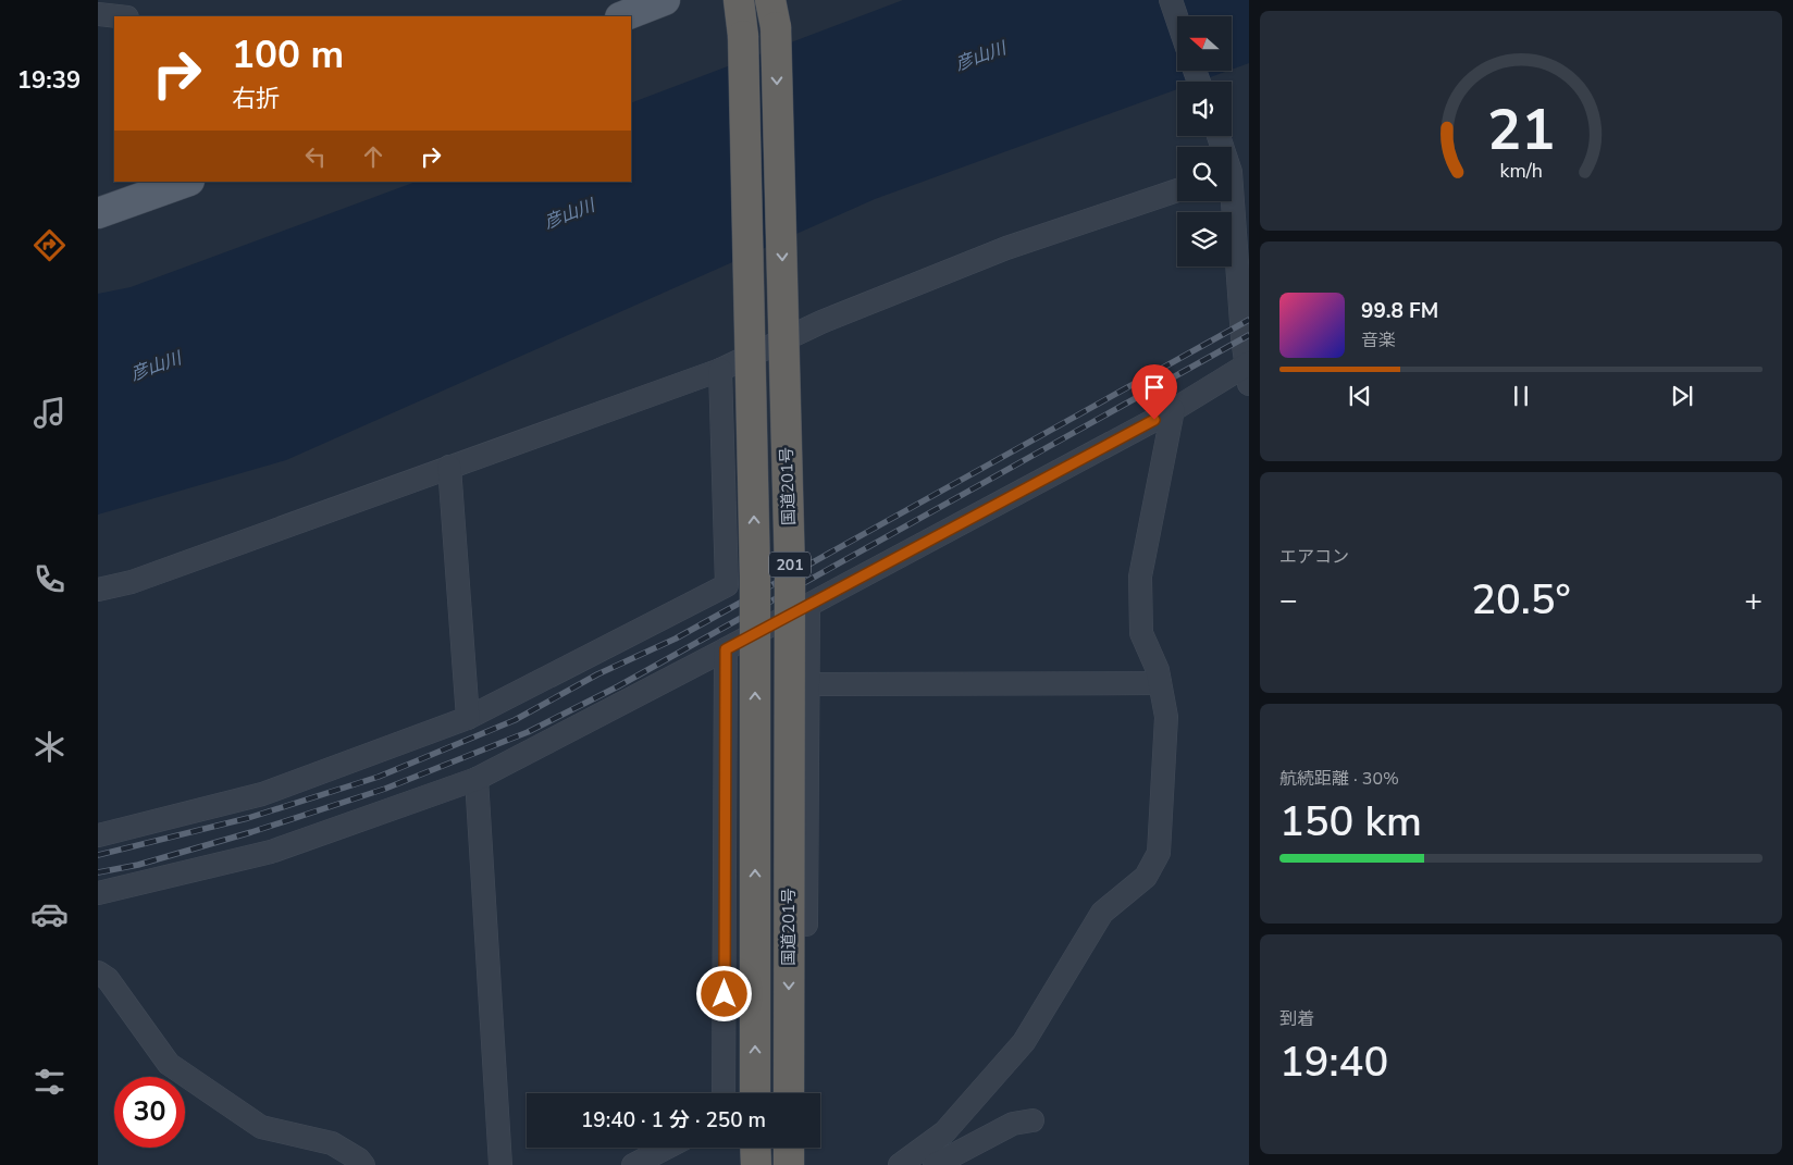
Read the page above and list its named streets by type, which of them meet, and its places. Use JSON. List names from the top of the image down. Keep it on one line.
{"streets":{"highway":["国道201号","201"]},"water":["彦山川"],"north":"left","page":{"tabs":"19:39","turn":["100 m","右折"],"song":["99.8 FM","音楽"],"tile":["エアコン",["航続距離 · 30%","150 km"],["到着","19:40"]],"heat":["−","20.5°","+"],"limit":"30","trip":"19:40 · 1 分 · 250 m","gauge":["21","km/h"]}}
